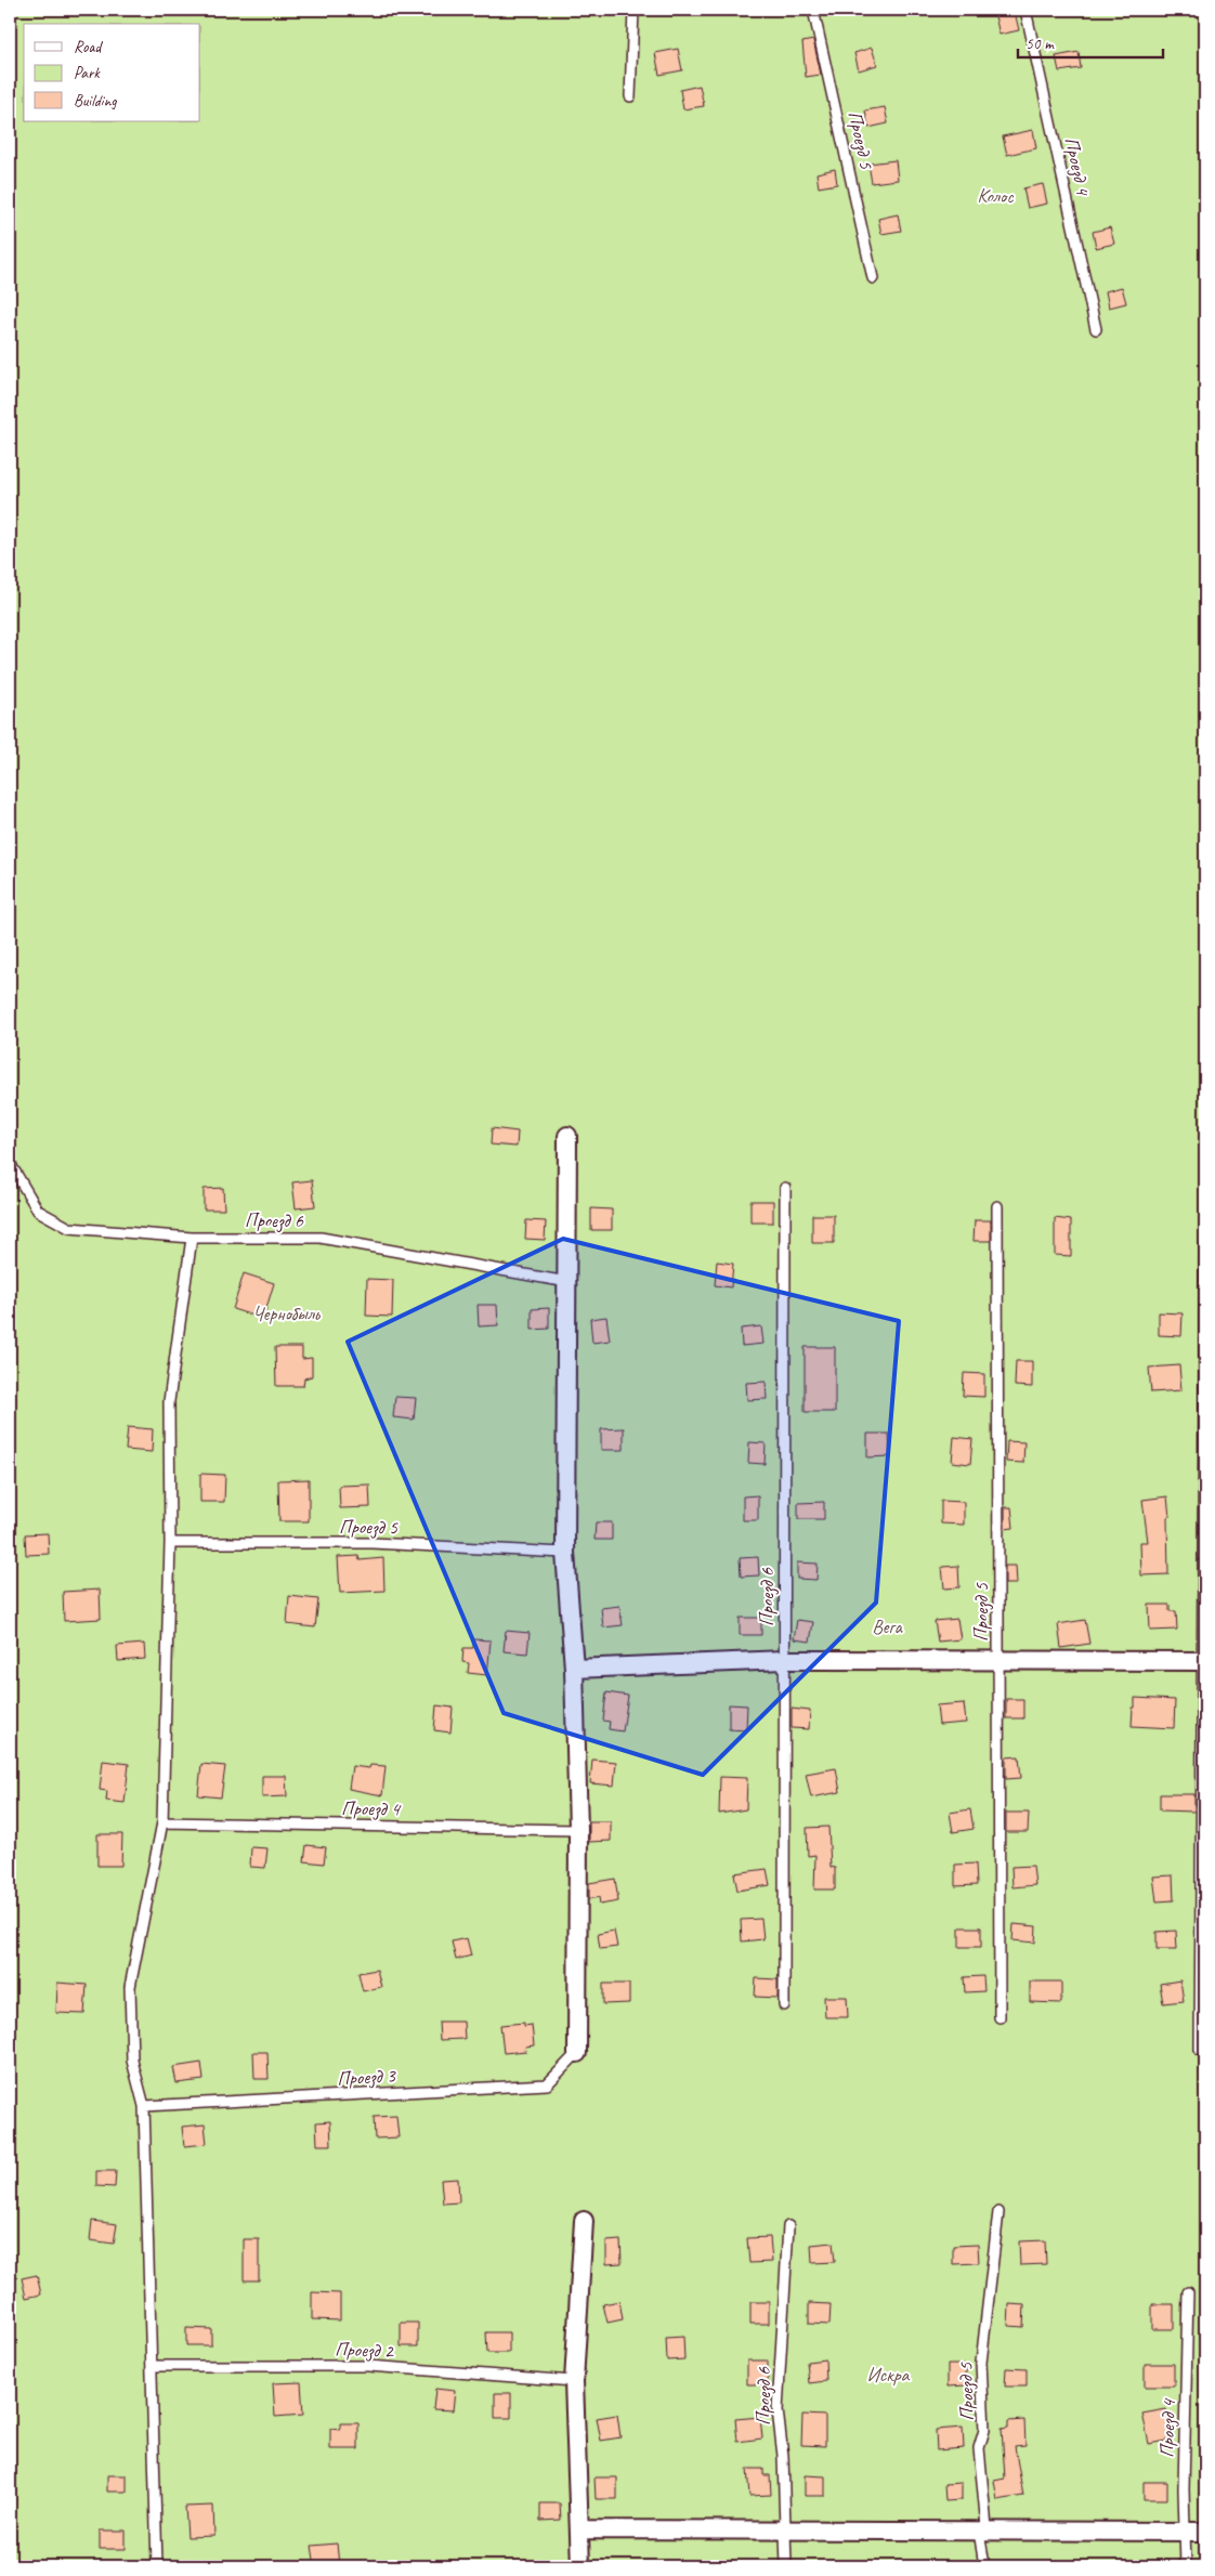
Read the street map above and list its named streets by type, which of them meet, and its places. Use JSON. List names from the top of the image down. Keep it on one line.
{"streets":{"lane":["Проезд 5","Проезд 4","Проезд 6","Проезд 3","Проезд 2"]},"parks":["Колос","Чернобыль","Вега","Искра"],"legend":["Road","Park","Building"],"scale_bar":"50 m"}
